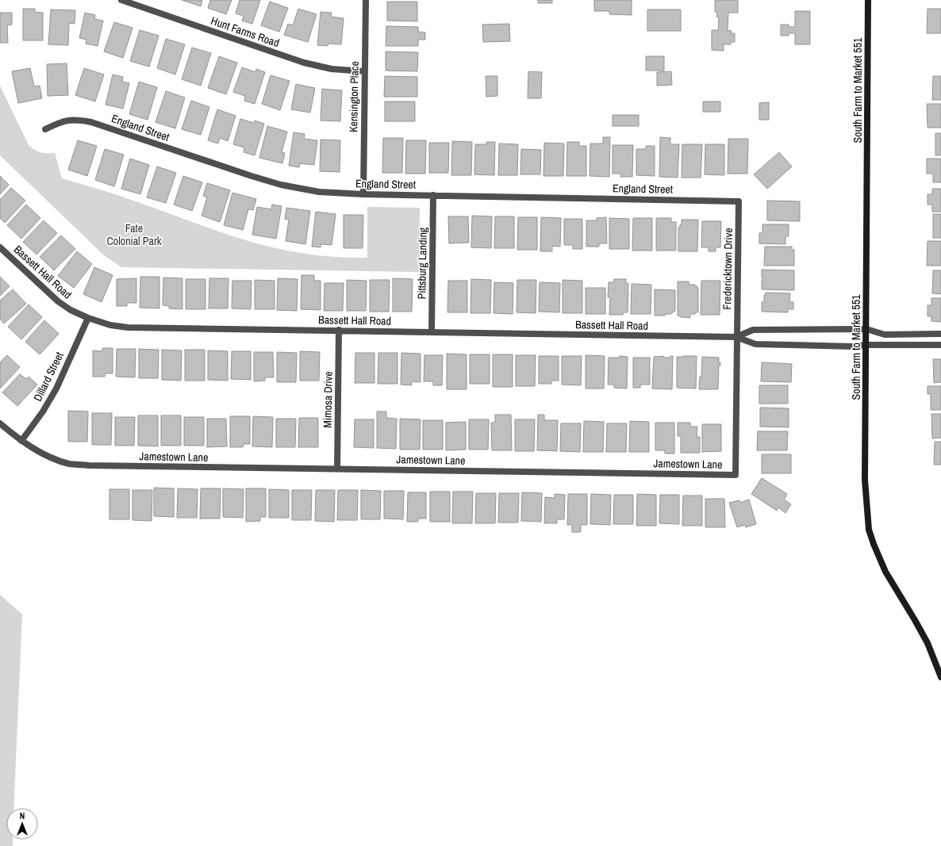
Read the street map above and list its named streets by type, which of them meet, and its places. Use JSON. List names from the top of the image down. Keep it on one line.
{"streets":{"main road":["South Farm to Market 551"],"street":["Hunt Farms Road","Kensington Place","England Street","Pittsburg Landing","Fredericktown Drive","Bassett Hall Road","Dillard Street","Mimosa Drive","Jamestown Lane"]},"crossings":[["Hunt Farms Road","Kensington Place"],["South Farm to Market 551","Bassett Hall Road"],["Kensington Place","England Street"],["England Street","Pittsburg Landing"],["England Street","Fredericktown Drive"],["Pittsburg Landing","Bassett Hall Road"],["Fredericktown Drive","Bassett Hall Road"],["Fredericktown Drive","Jamestown Lane"],["Bassett Hall Road","Dillard Street"],["Bassett Hall Road","Mimosa Drive"],["Bassett Hall Road","Jamestown Lane"],["Dillard Street","Jamestown Lane"],["Mimosa Drive","Jamestown Lane"]],"parks":["Fate Colonial Park"],"north":"top"}
